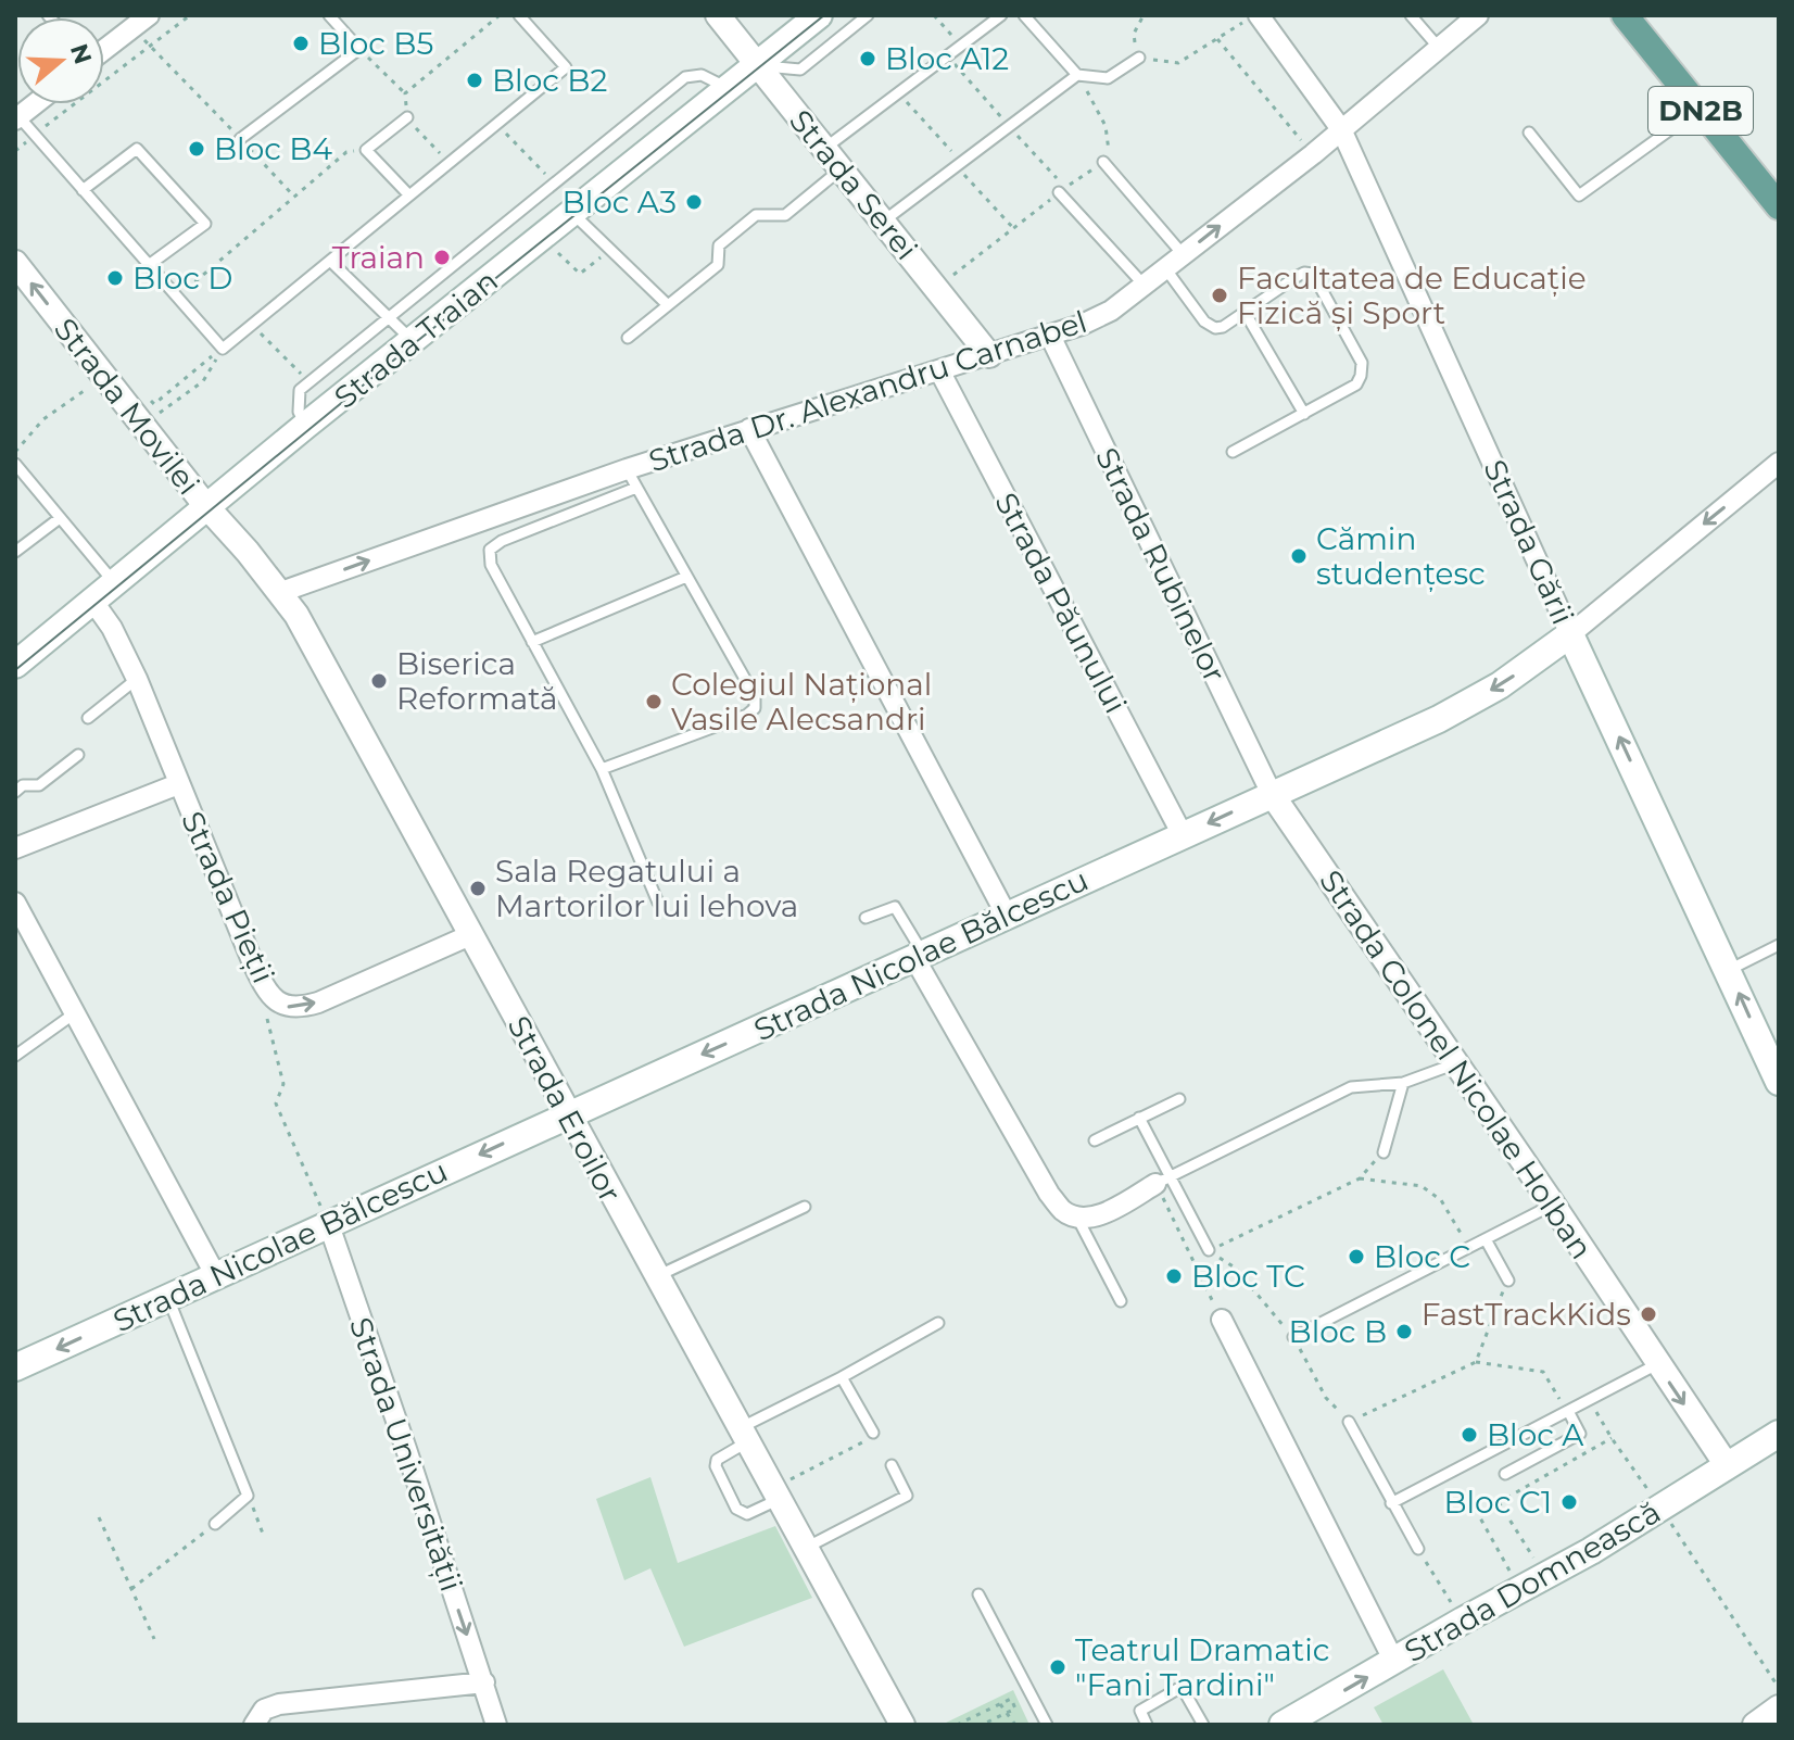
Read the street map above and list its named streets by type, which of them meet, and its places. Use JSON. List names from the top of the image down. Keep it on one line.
{"streets":{"main road":["DN2B","Strada Traian","Strada Gării","Strada Nicolae Bălcescu","Strada Domnească"],"street":["Strada Serei","Strada Dr. Alexandru Carnabel","Strada Movilei","Strada Rubinelor","Strada Păunului","Strada Pieții","Strada Colonel Nicolae Holban","Strada Eroilor","Strada Universității"]},"crossings":[["Strada Serei","Strada Traian"],["Strada Serei","Strada Dr. Alexandru Carnabel"],["Strada Traian","Strada Movilei"],["Strada Traian","Strada Pieții"],["Strada Traian","Strada Eroilor"],["Strada Dr. Alexandru Carnabel","Strada Gării"],["Strada Dr. Alexandru Carnabel","Strada Rubinelor"],["Strada Dr. Alexandru Carnabel","Strada Păunului"],["Strada Dr. Alexandru Carnabel","Strada Eroilor"],["Strada Movilei","Strada Eroilor"],["Strada Gării","Strada Nicolae Bălcescu"],["Strada Rubinelor","Strada Nicolae Bălcescu"],["Strada Rubinelor","Strada Colonel Nicolae Holban"],["Strada Păunului","Strada Nicolae Bălcescu"],["Strada Pieții","Strada Eroilor"],["Strada Nicolae Bălcescu","Strada Colonel Nicolae Holban"],["Strada Nicolae Bălcescu","Strada Eroilor"],["Strada Nicolae Bălcescu","Strada Universității"],["Strada Colonel Nicolae Holban","Strada Domnească"]],"one_way":["Strada Dr. Alexandru Carnabel","Strada Movilei","Strada Gării","Strada Nicolae Bălcescu","Strada Universității"],"places":["Bloc B5","Bloc A12","Bloc B2","Bloc B4","Bloc A3","Traian","Bloc D","Facultatea de Educație Fizică și Sport","Cămin studențesc","Biserica Reformată","Colegiul Național Vasile Alecsandri","Sala Regatului a Martorilor lui Iehova","Bloc C","Bloc TC","FastTrackKids","Bloc B","Bloc A","Bloc C1","Teatrul Dramatic \"Fani Tardini\""],"north":"right"}
